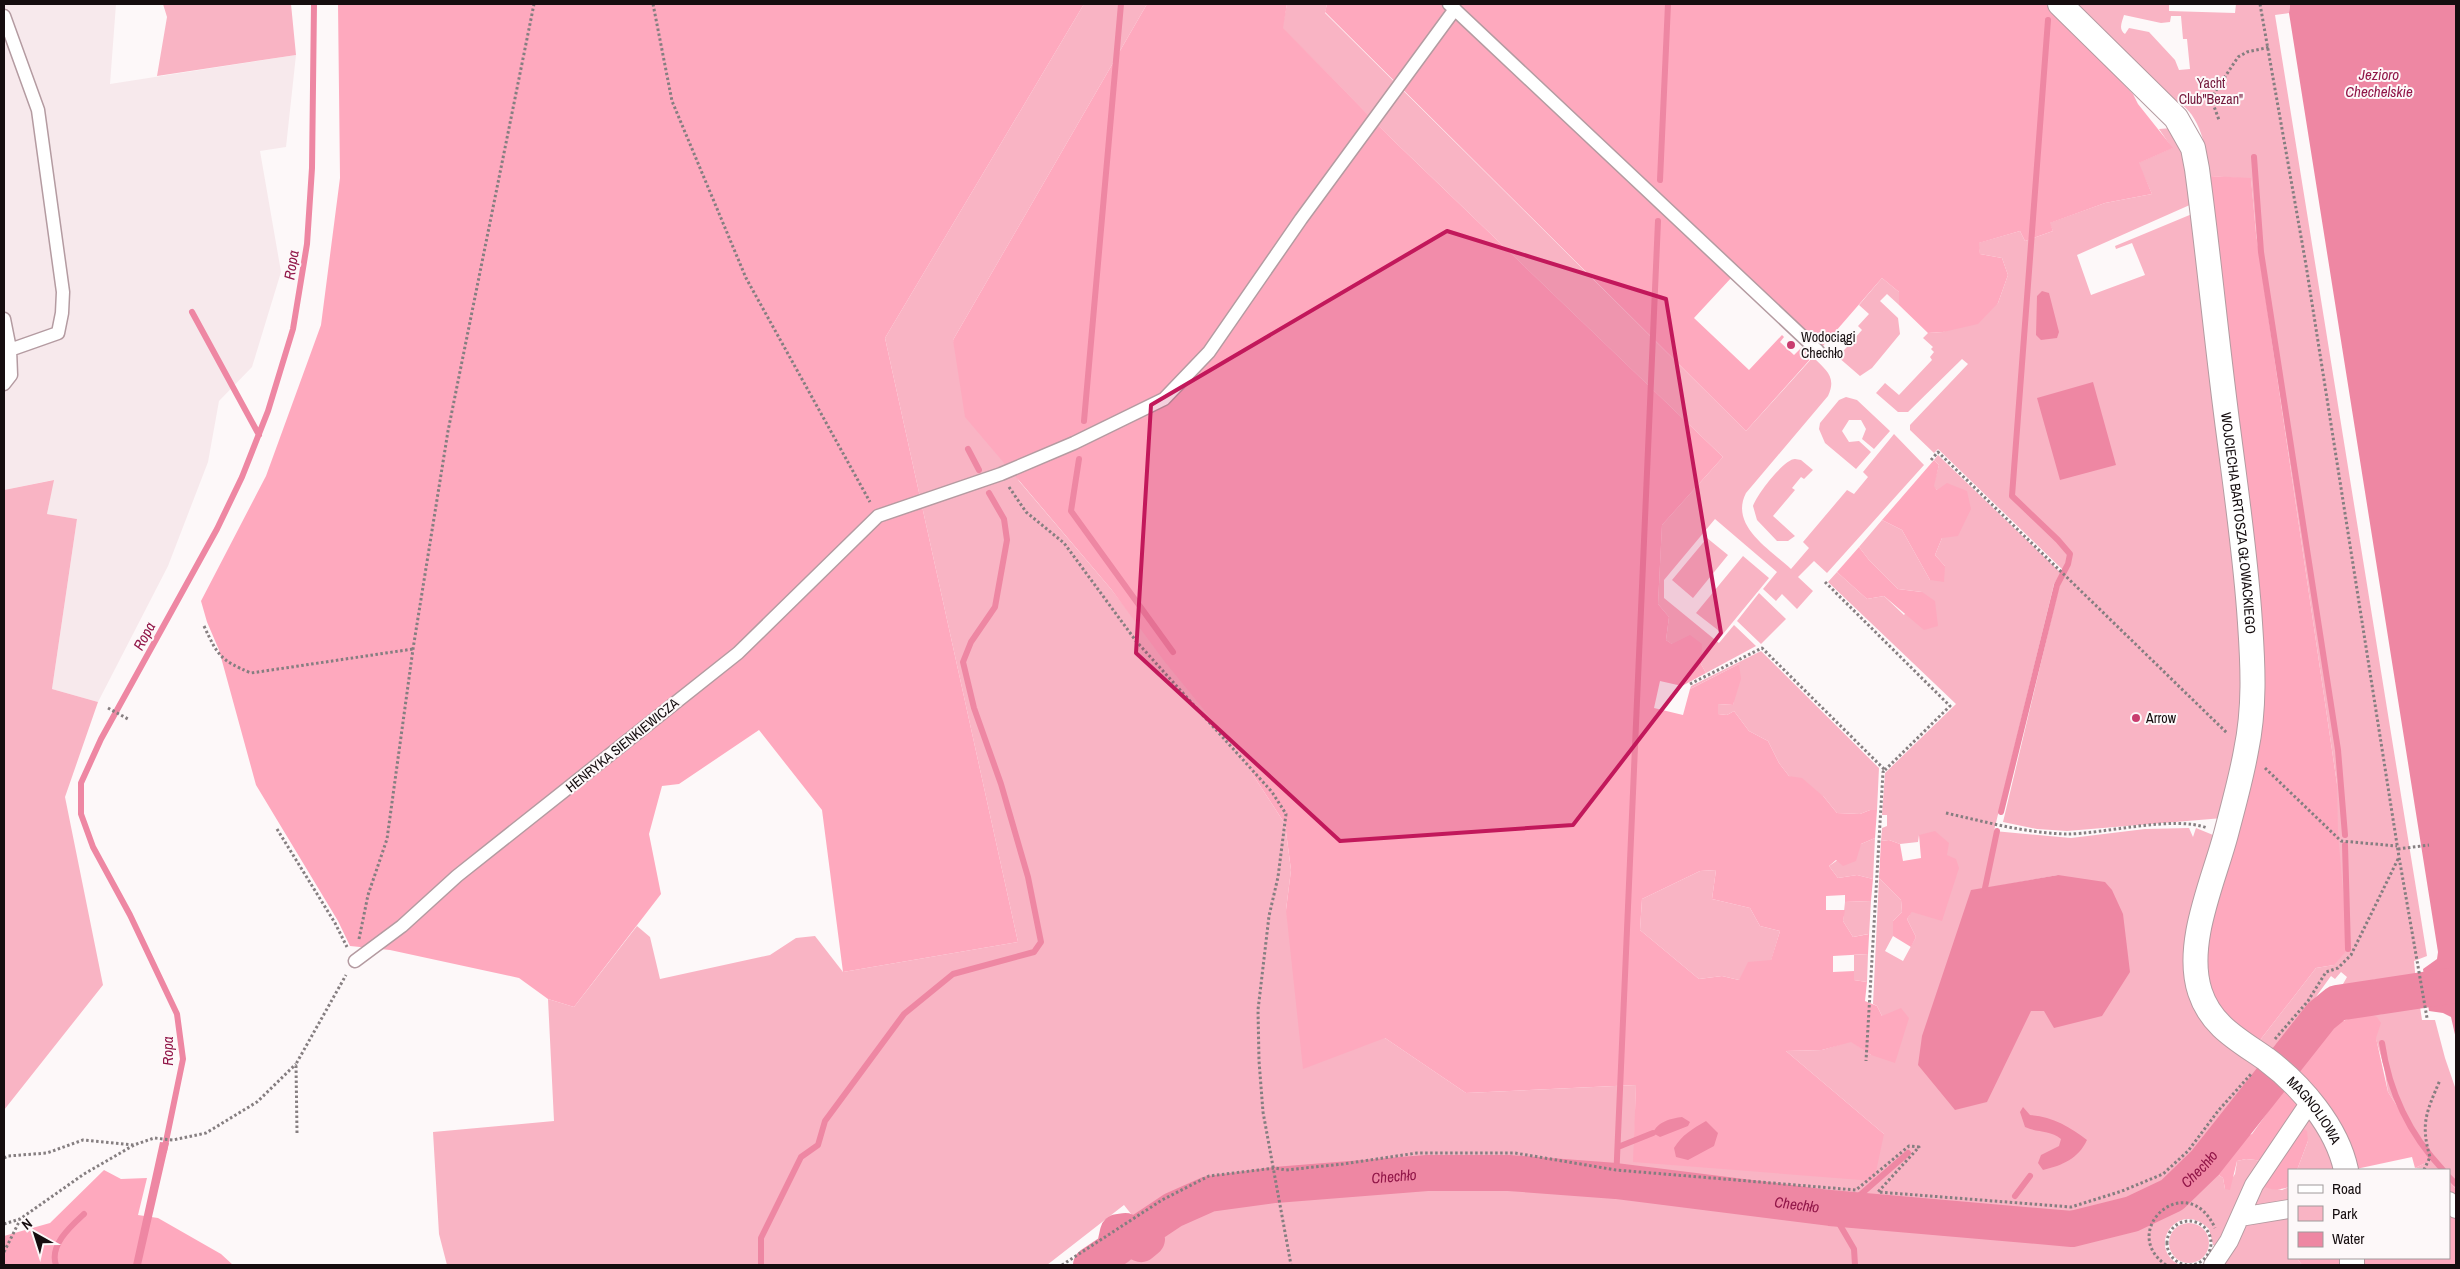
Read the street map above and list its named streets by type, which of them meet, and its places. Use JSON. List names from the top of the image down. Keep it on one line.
{"streets":{"street":["WOJCIECHA BARTOSZA GŁOWACKIEGO","MAGNOLIOWA"],"lane":["HENRYKA SIENKIEWICZA"]},"crossings":[["WOJCIECHA BARTOSZA GŁOWACKIEGO","MAGNOLIOWA"]],"water":["Jezioro Chechelskie","Ropa","Chechło"],"parks":["Yacht Club\"Bezan\""],"places":["Wodociągi Chechło","Arrow"],"legend":["Road","Park","Water"],"north":"top left"}
